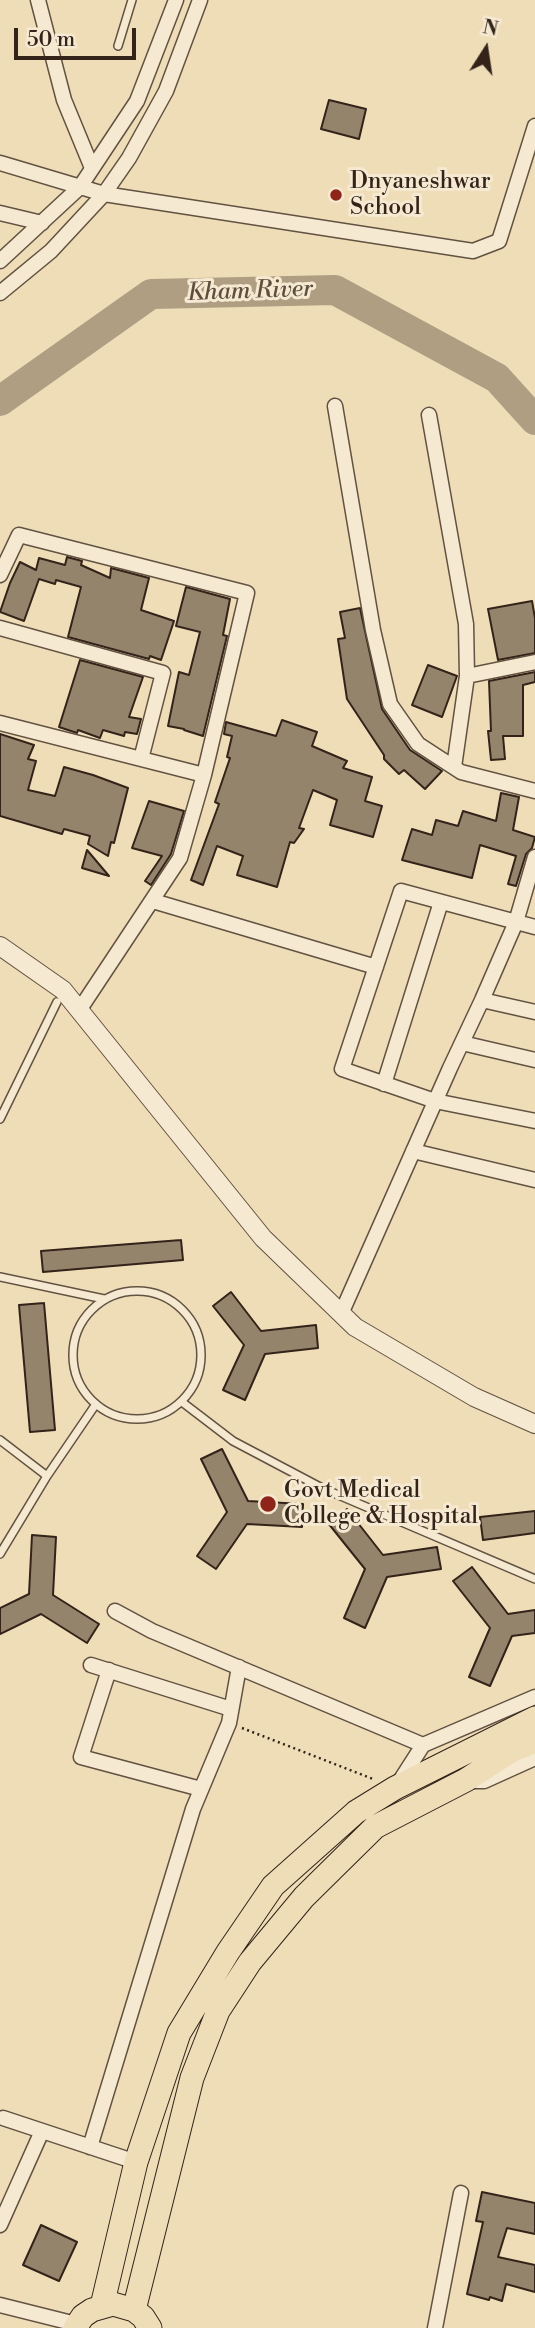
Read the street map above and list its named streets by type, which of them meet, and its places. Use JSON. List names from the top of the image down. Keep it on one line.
{"water":["Kham River"],"places":["Dnyaneshwar School","Govt Medical College & Hospital"],"scale_bar":"50 m","north":"top"}
